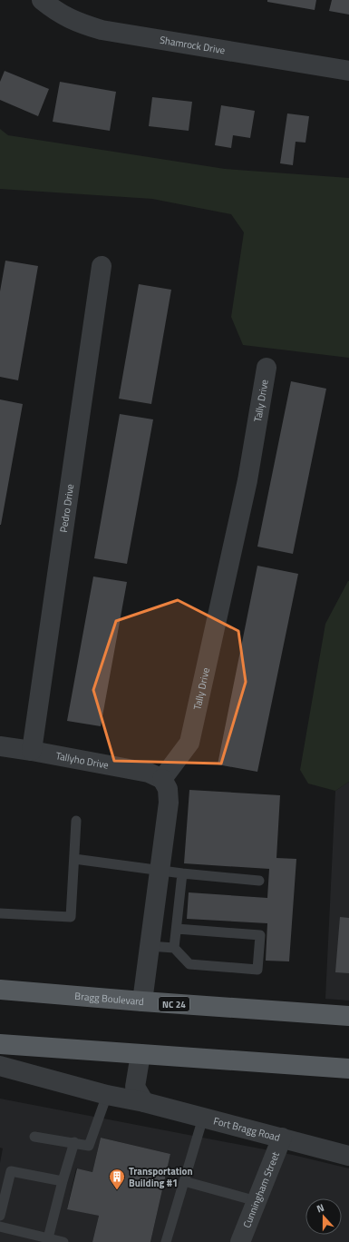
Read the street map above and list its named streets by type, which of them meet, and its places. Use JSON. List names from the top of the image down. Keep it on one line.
{"streets":{"main road":["Bragg Boulevard","NC 24"],"street":["Shamrock Drive","Tally Drive","Pedro Drive","Tallyho Drive","Fort Bragg Road","Cunningham Street"]},"crossings":[["Tally Drive","Tallyho Drive"],["Pedro Drive","Tallyho Drive"],["Fort Bragg Road","Cunningham Street"]],"places":{"building":["Transportation Building #1"]},"north":"top"}
